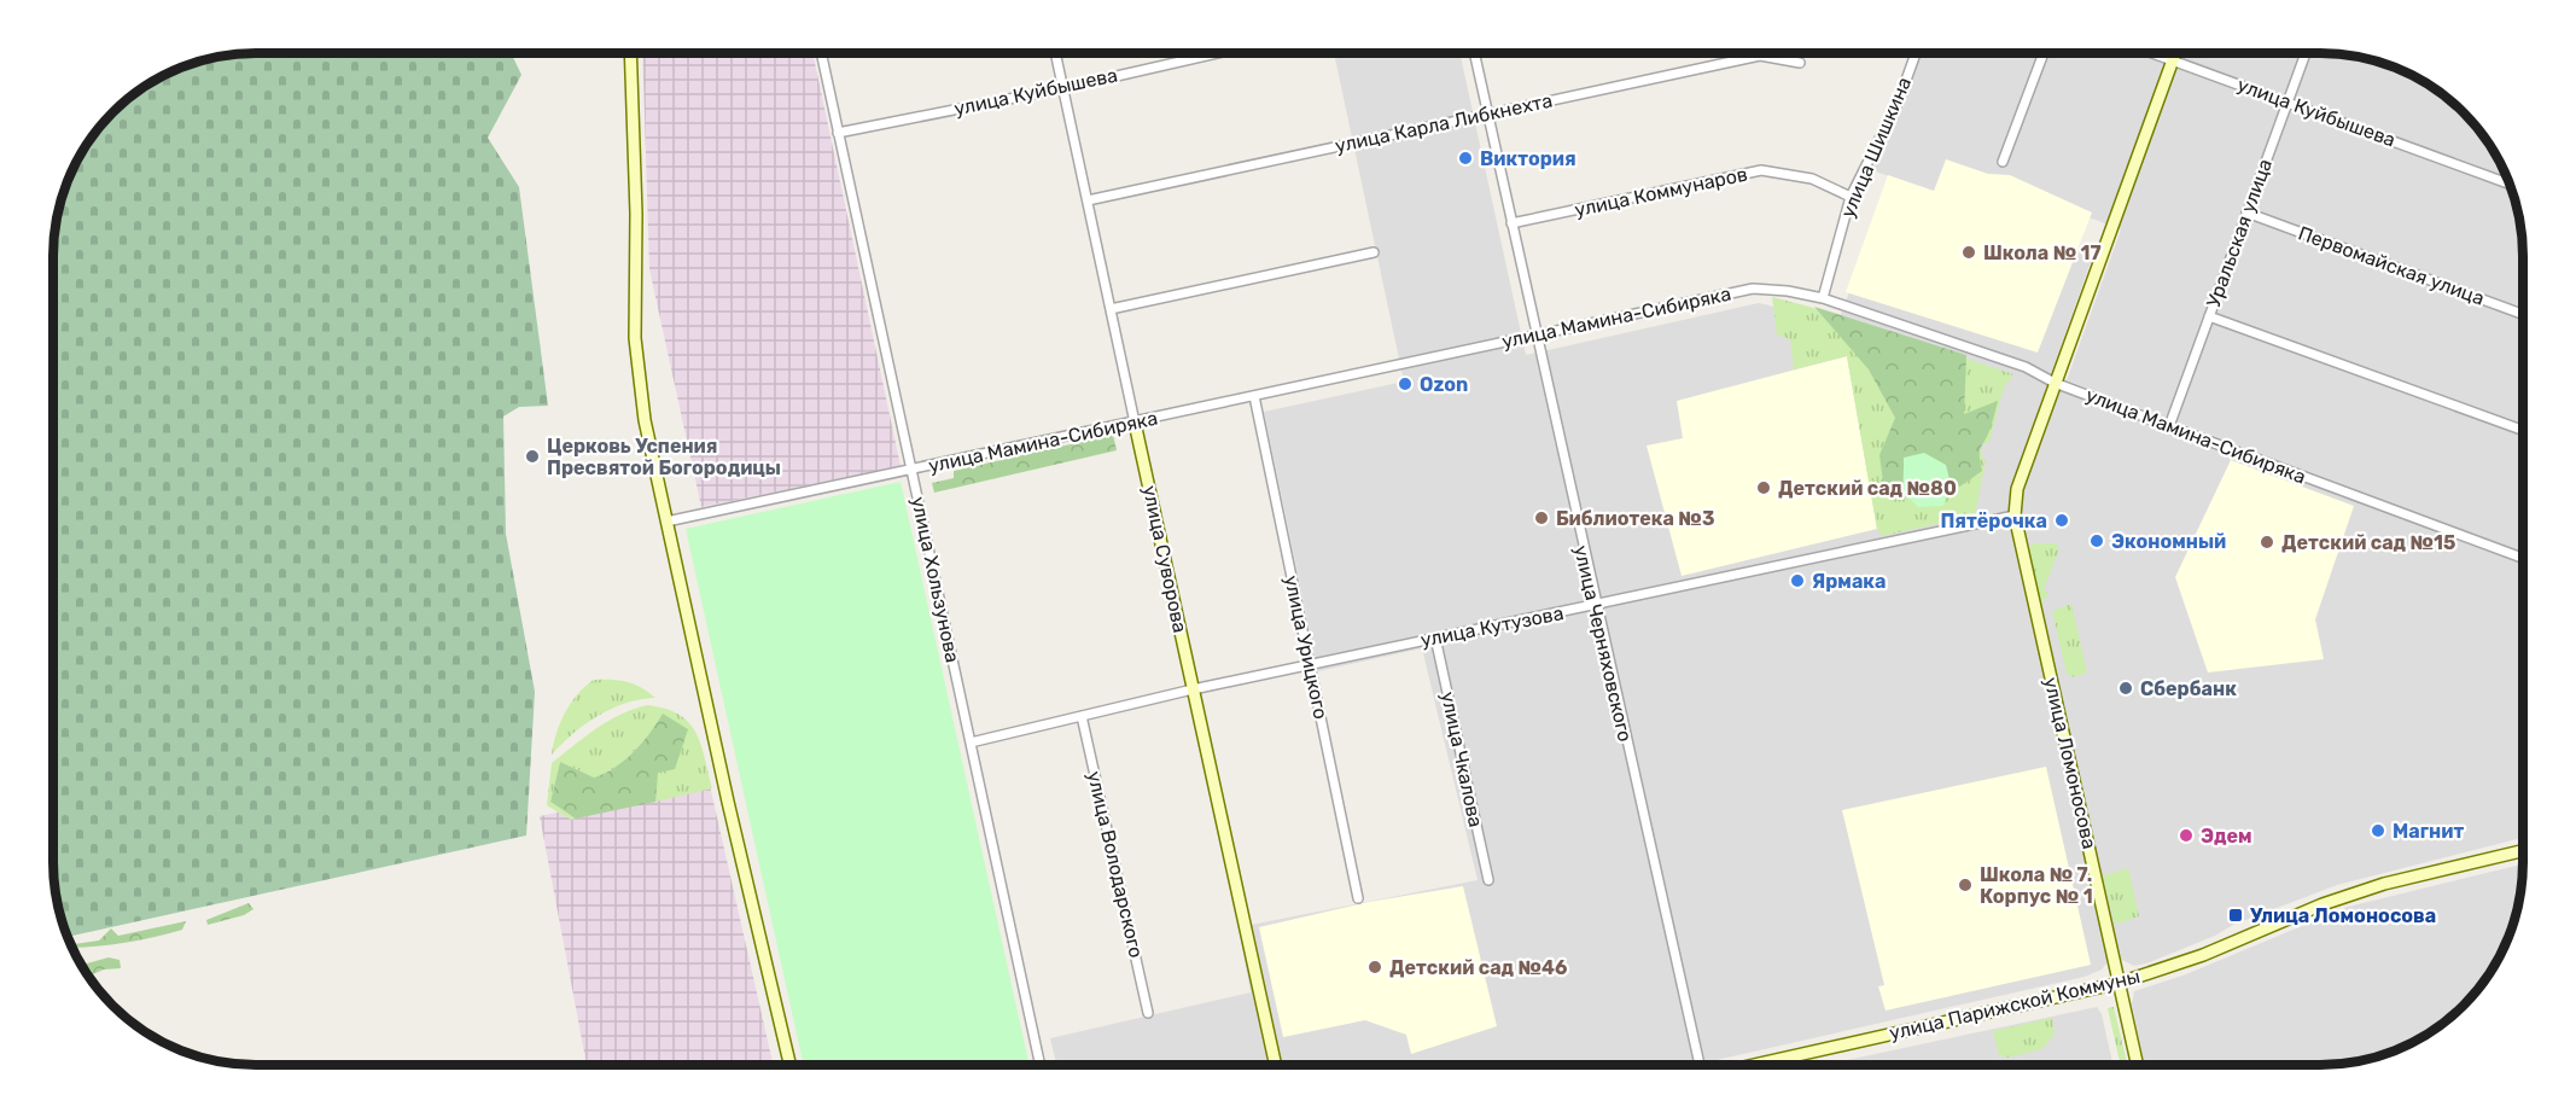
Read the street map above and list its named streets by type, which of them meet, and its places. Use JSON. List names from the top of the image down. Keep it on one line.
{"streets":{"main road":["улица Суворова","улица Ломоносова","улица Парижской Коммуны"],"street":["улица Куйбышева","улица Карла Либкнехта","улица Шишкина","улица Коммунаров","Уральская улица","Первомайская улица","улица Мамина-Сибиряка","улица Хользунова","улица Кутузова","улица Черняховского","улица Урицкого","улица Чкалова","улица Володарского"]},"crossings":[["улица Куйбышева","Уральская улица"],["улица Куйбышева","улица Суворова"],["улица Куйбышева","улица Хользунова"],["улица Куйбышева","улица Ломоносова"],["улица Карла Либкнехта","улица Суворова"],["улица Карла Либкнехта","улица Черняховского"],["улица Шишкина","улица Коммунаров"],["улица Шишкина","улица Мамина-Сибиряка"],["улица Коммунаров","улица Черняховского"],["Уральская улица","Первомайская улица"],["Уральская улица","улица Мамина-Сибиряка"],["улица Мамина-Сибиряка","улица Суворова"],["улица Мамина-Сибиряка","улица Хользунова"],["улица Мамина-Сибиряка","улица Черняховского"],["улица Мамина-Сибиряка","улица Урицкого"],["улица Мамина-Сибиряка","улица Ломоносова"],["улица Суворова","улица Кутузова"],["улица Хользунова","улица Кутузова"],["улица Кутузова","улица Черняховского"],["улица Кутузова","улица Урицкого"],["улица Кутузова","улица Чкалова"],["улица Кутузова","улица Ломоносова"],["улица Кутузова","улица Володарского"],["улица Ломоносова","улица Парижской Коммуны"]],"places":{"other":["Виктория","Школа № 17","Ozon","Церковь Успения Пресвятой Богородицы","Детский сад №80","Библиотека №3","Пятёрочка","Экономный","Детский сад №15","Ярмака","Сбербанк","Магнит","Эдем","Школа № 7. Корпус № 1","Детский сад №46"],"transit":["Улица Ломоносова"]}}
